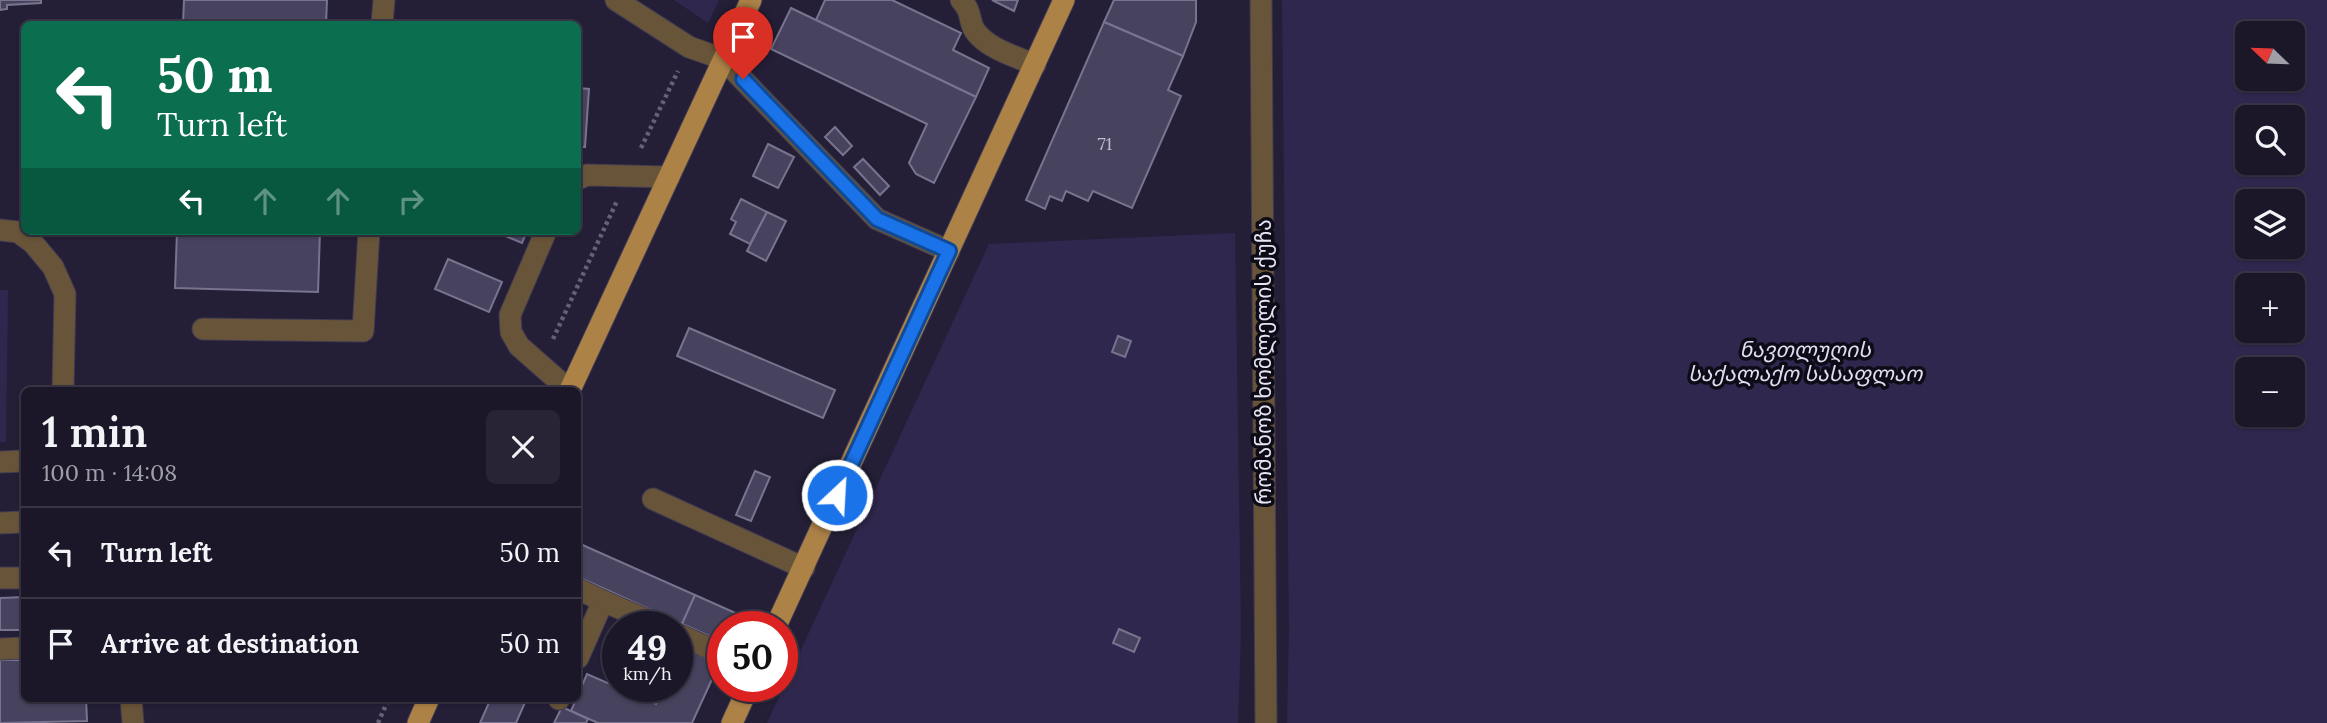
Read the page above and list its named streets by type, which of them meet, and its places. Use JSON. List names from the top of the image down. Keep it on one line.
{"streets":{"street":["რომანოზ ხომლელის ქუჩა"]},"parks":["ნავთლუღის საქალაქო სასაფლაო"],"house_numbers":["71"],"north":"top left","page":{"map_buttons":["+","−"],"turn":["50 m","Turn left"],"heading":["1 min","100 m · 14:08"],"list":[{"name":"Turn left","value":"50 m"},{"name":"Arrive at destination","value":"50 m"}],"speed":"49 km/h","limit":"50"}}
